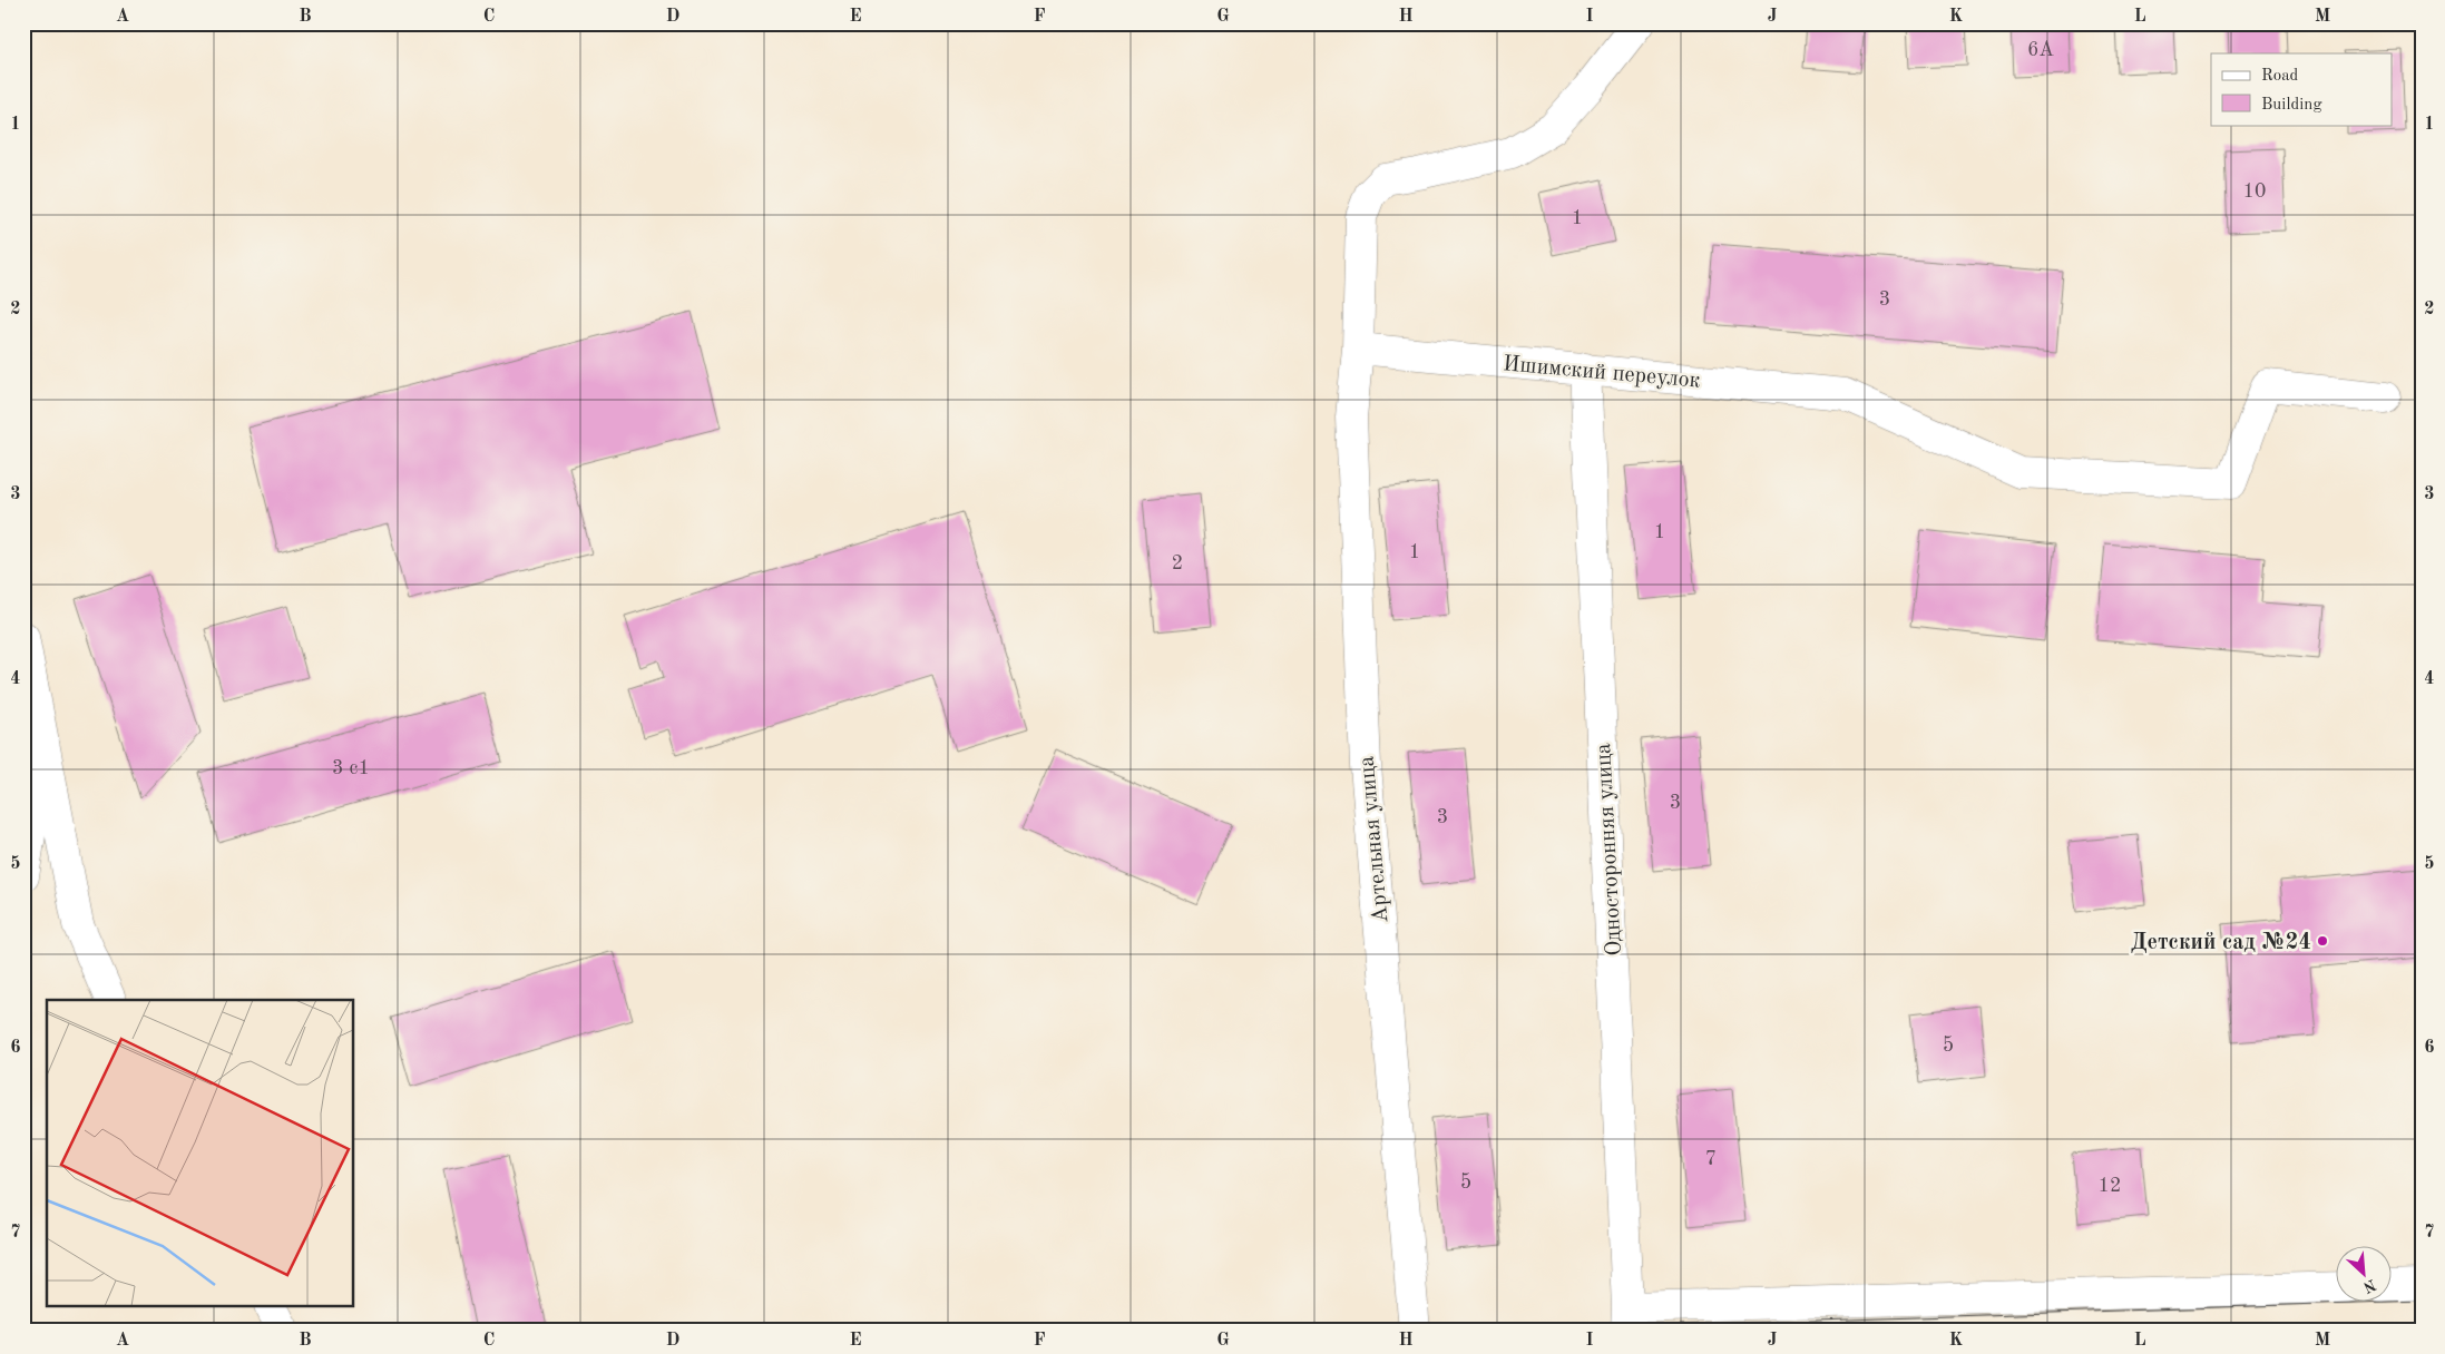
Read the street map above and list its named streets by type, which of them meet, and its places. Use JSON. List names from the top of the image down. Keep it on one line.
{"streets":{"street":["Ишимский переулок","Артельная улица","Односторонняя улица"]},"crossings":[["Ишимский переулок","Артельная улица"],["Ишимский переулок","Односторонняя улица"]],"places":["Детский сад №24"],"house_numbers":["6А","10","1","3","1","1","2","3 с1","3","3","5","7","5","12"],"legend":["Road","Building"],"north":"bottom right","grid":{"columns":["A","B","C","D","E","F","G","H","I","J","K","L","M"],"rows":["1","2","3","4","5","6","7"]}}
